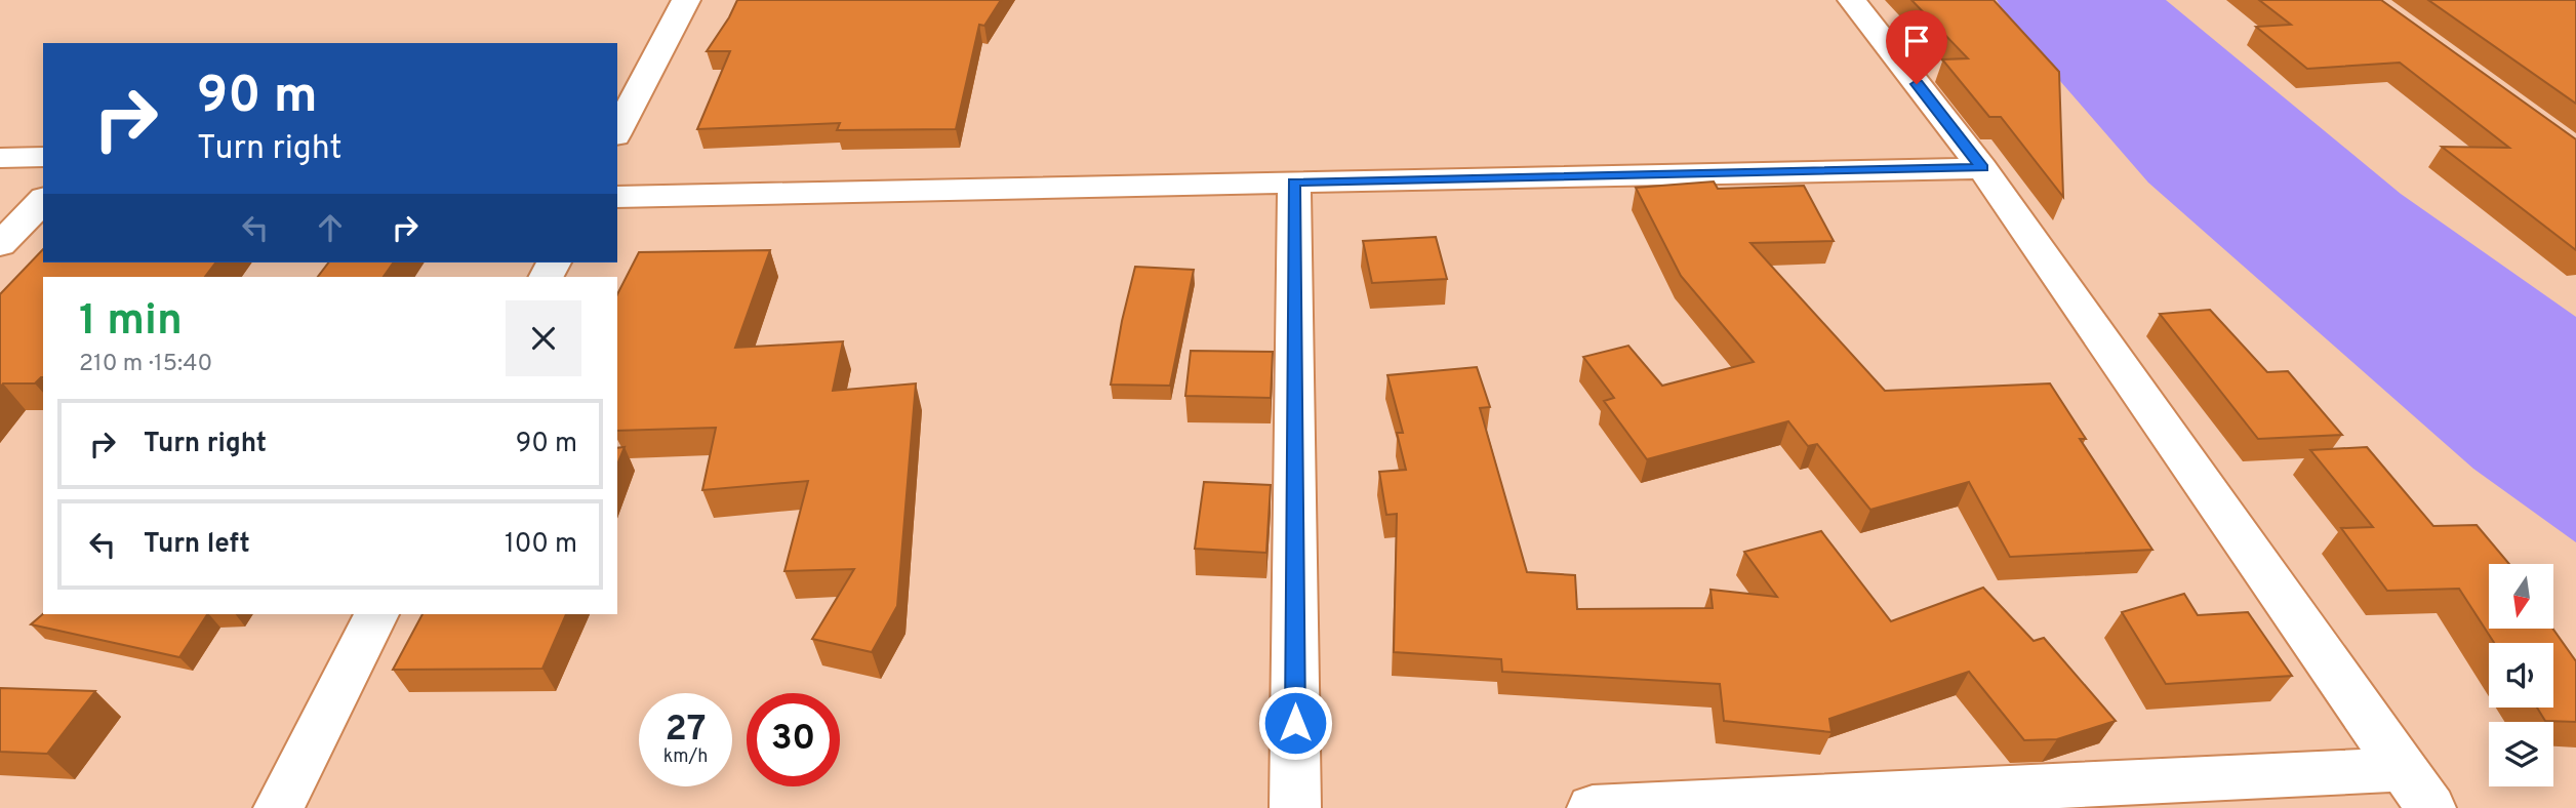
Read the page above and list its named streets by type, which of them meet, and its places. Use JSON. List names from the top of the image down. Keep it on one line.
{"north":"bottom","page":{"turn":["90 m","Turn right"],"heading":["1 min","210 m · 15:40"],"list":[{"name":"Turn right","value":"90 m"},{"name":"Turn left","value":"100 m"}],"speed":"27 km/h","limit":"30"}}
